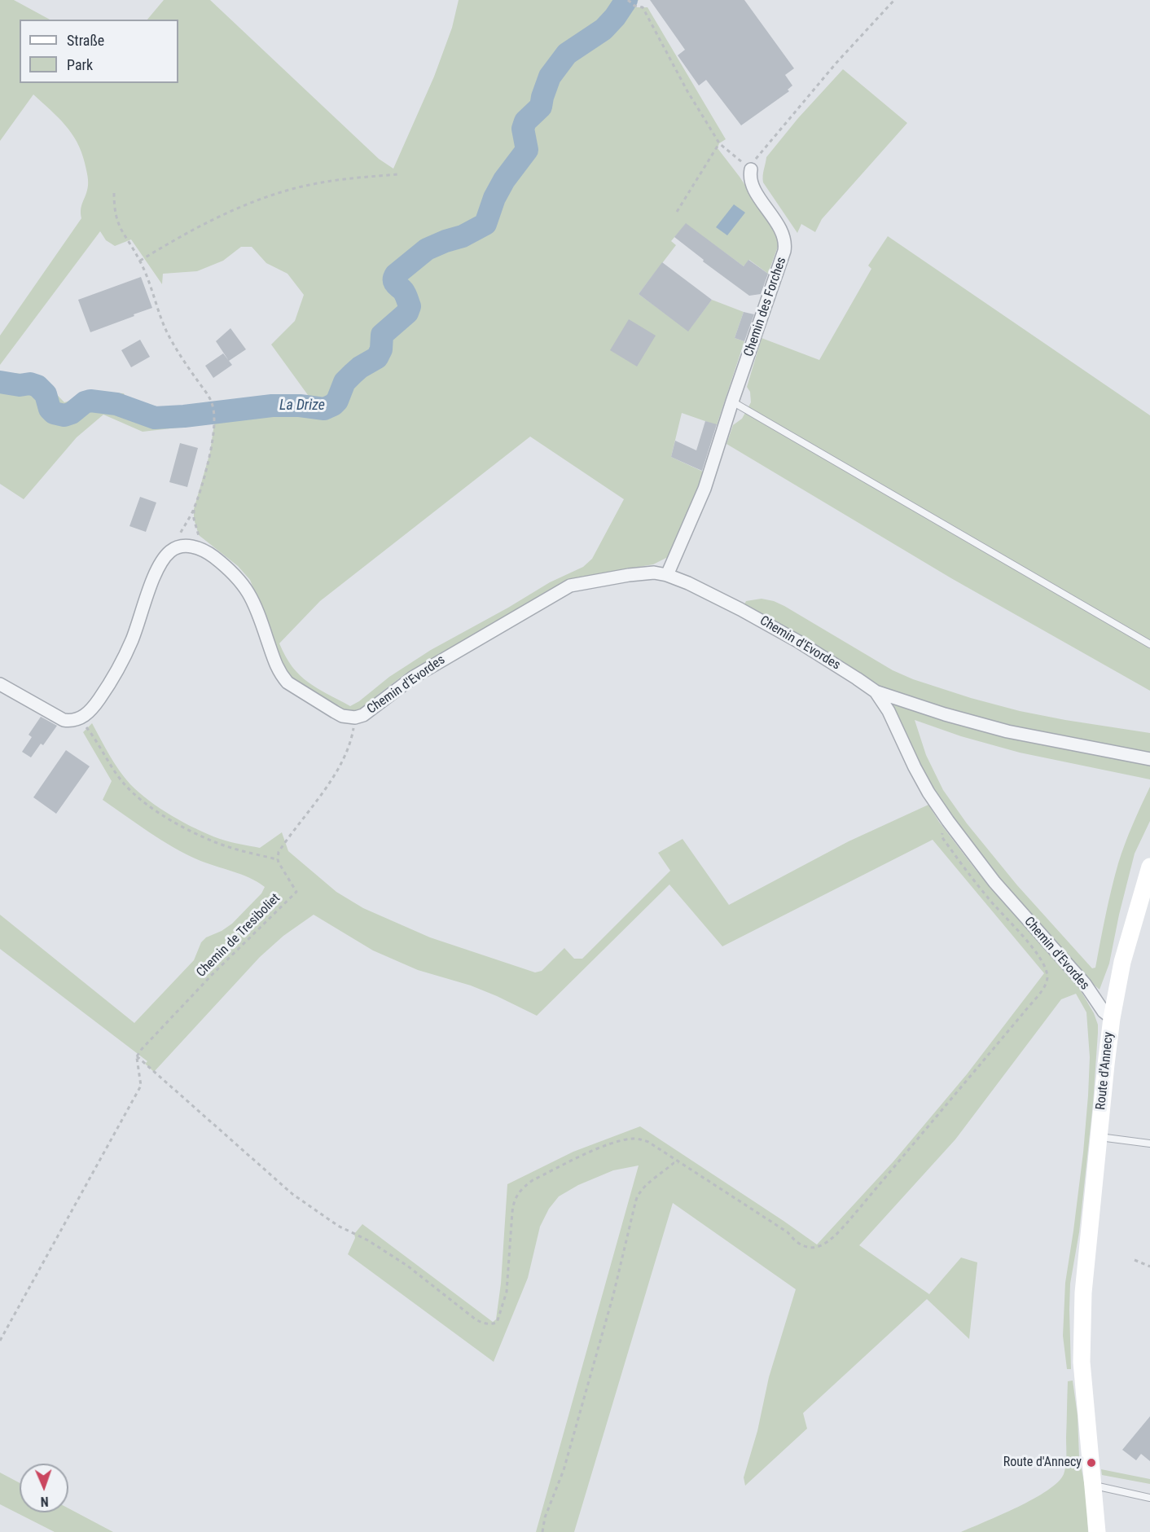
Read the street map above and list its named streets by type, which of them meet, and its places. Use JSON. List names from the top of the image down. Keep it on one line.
{"streets":{"main road":["Route d'Annecy"],"street":["Chemin des Forches","Chemin d'Evordes"],"path":["Chemin de Tresiboliet"]},"crossings":[["Chemin des Forches","Chemin d'Evordes"],["Chemin d'Evordes","Route d'Annecy"]],"water":["La Drize"],"places":["Route d'Annecy"],"legend":["Straße","Park"],"north":"bottom"}
